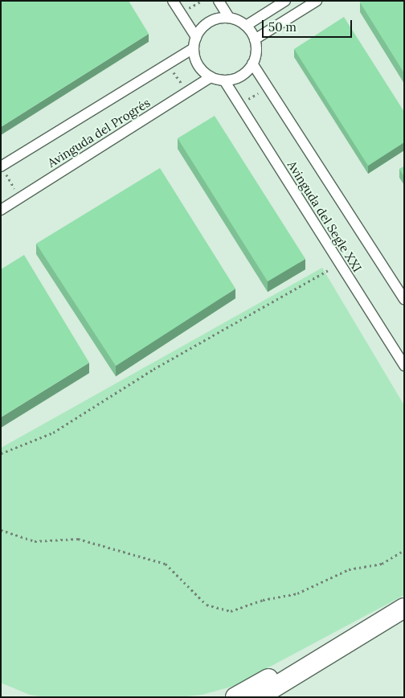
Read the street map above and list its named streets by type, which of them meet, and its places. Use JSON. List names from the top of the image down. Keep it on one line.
{"streets":{"street":["Avinguda del Progrés","Avinguda del Segle XXI"]},"crossings":[["Avinguda del Progrés","Avinguda del Segle XXI"]],"scale_bar":"50 m"}
